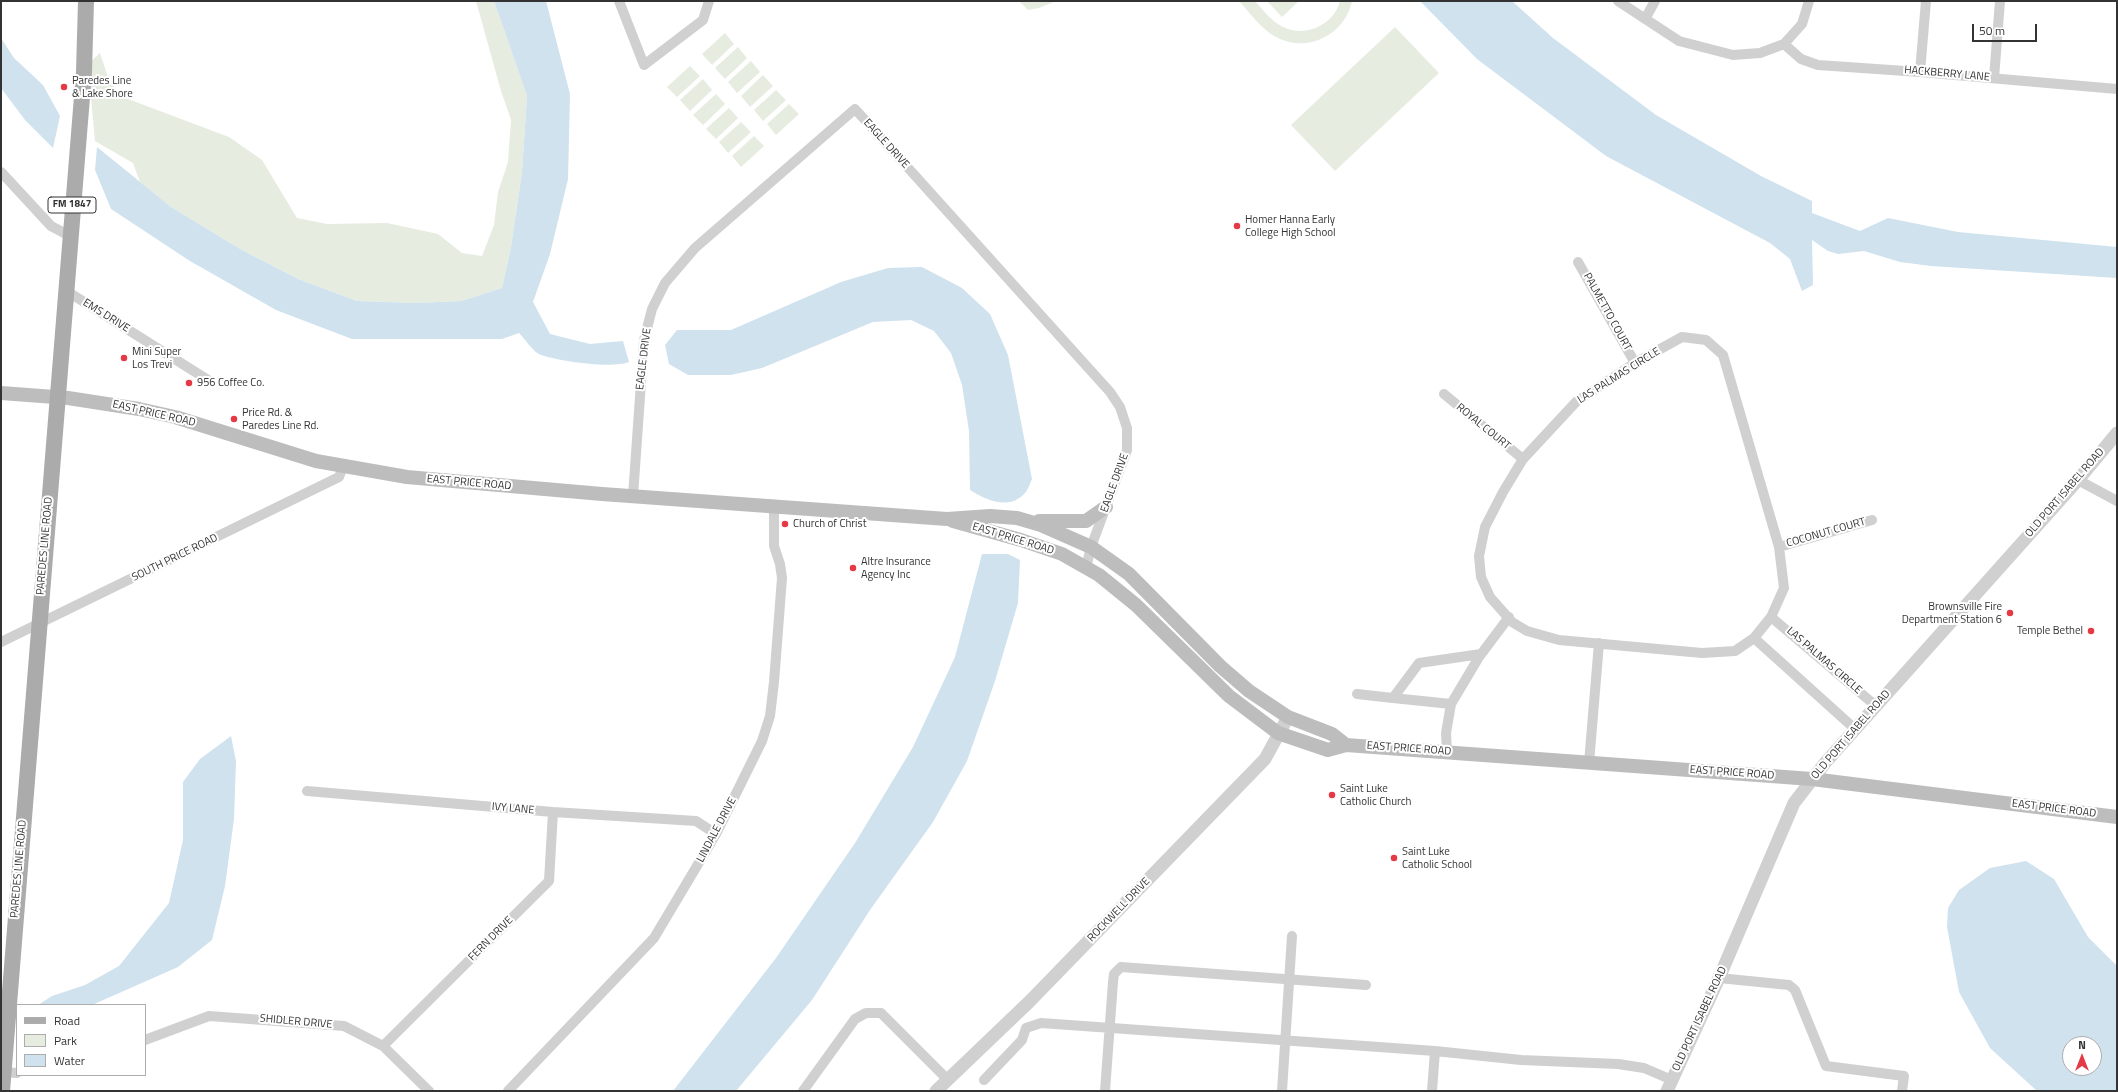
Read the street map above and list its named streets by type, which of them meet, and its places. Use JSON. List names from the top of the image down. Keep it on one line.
{"streets":{"main road":["FM 1847","EAST PRICE ROAD","PAREDES LINE ROAD"],"street":["HACKBERRY LANE","EAGLE DRIVE","PALMETTO COURT","EMS DRIVE","LAS PALMAS CIRCLE","ROYAL COURT","OLD PORT ISABEL ROAD","COCONUT COURT","SOUTH PRICE ROAD","IVY LANE","LINDALE DRIVE","ROCKWELL DRIVE","FERN DRIVE","SHIDLER DRIVE"]},"crossings":[["EAGLE DRIVE","EAST PRICE ROAD"],["PALMETTO COURT","LAS PALMAS CIRCLE"],["EMS DRIVE","PAREDES LINE ROAD"],["LAS PALMAS CIRCLE","ROYAL COURT"],["LAS PALMAS CIRCLE","OLD PORT ISABEL ROAD"],["LAS PALMAS CIRCLE","COCONUT COURT"],["EAST PRICE ROAD","OLD PORT ISABEL ROAD"],["EAST PRICE ROAD","PAREDES LINE ROAD"],["EAST PRICE ROAD","SOUTH PRICE ROAD"],["EAST PRICE ROAD","LINDALE DRIVE"],["EAST PRICE ROAD","ROCKWELL DRIVE"],["PAREDES LINE ROAD","SOUTH PRICE ROAD"],["IVY LANE","LINDALE DRIVE"],["IVY LANE","FERN DRIVE"],["FERN DRIVE","SHIDLER DRIVE"]],"places":["Paredes Line & Lake Shore","Homer Hanna Early College High School","Mini Super Los Trevi","956 Coffee Co.","Price Rd. & Paredes Line Rd.","Church of Christ","Altre Insurance Agency Inc","Brownsville Fire Department Station 6","Temple Bethel","Saint Luke Catholic Church","Saint Luke Catholic School"],"legend":["Road","Park","Water"],"scale_bar":"50 m","north":"top"}
